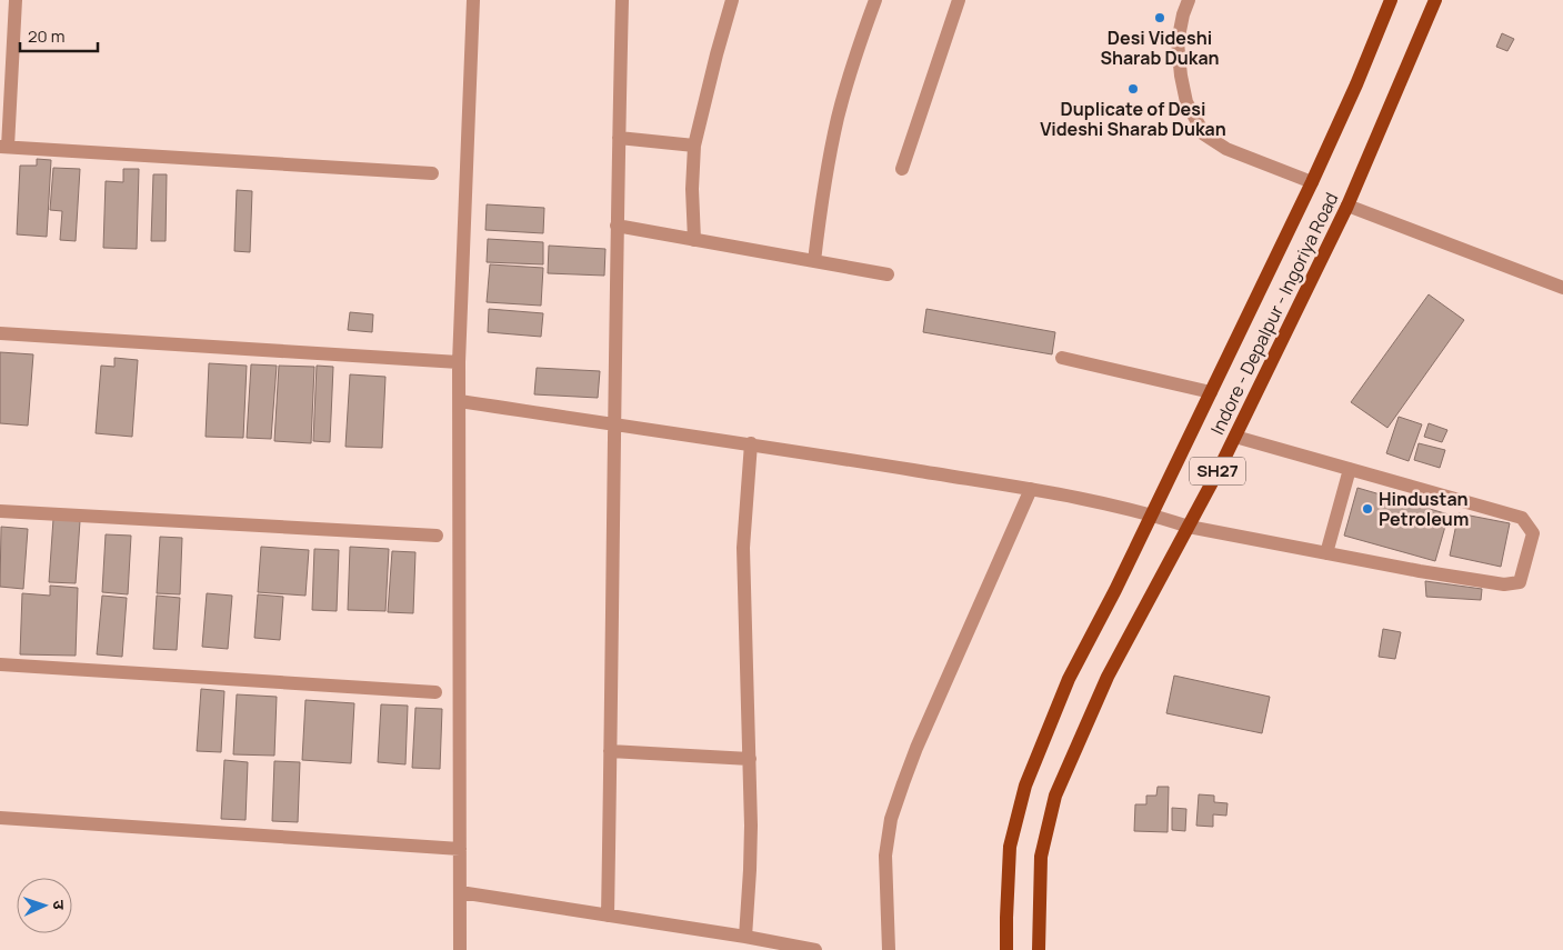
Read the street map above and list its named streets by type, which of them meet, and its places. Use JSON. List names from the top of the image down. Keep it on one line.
{"streets":{"main road":["Indore - Depalpur - Ingoriya Road","SH27"]},"places":["Desi Videshi Sharab Dukan","Duplicate of Desi Videshi Sharab Dukan","Hindustan Petroleum"],"scale_bar":"20 m","north":"right"}
